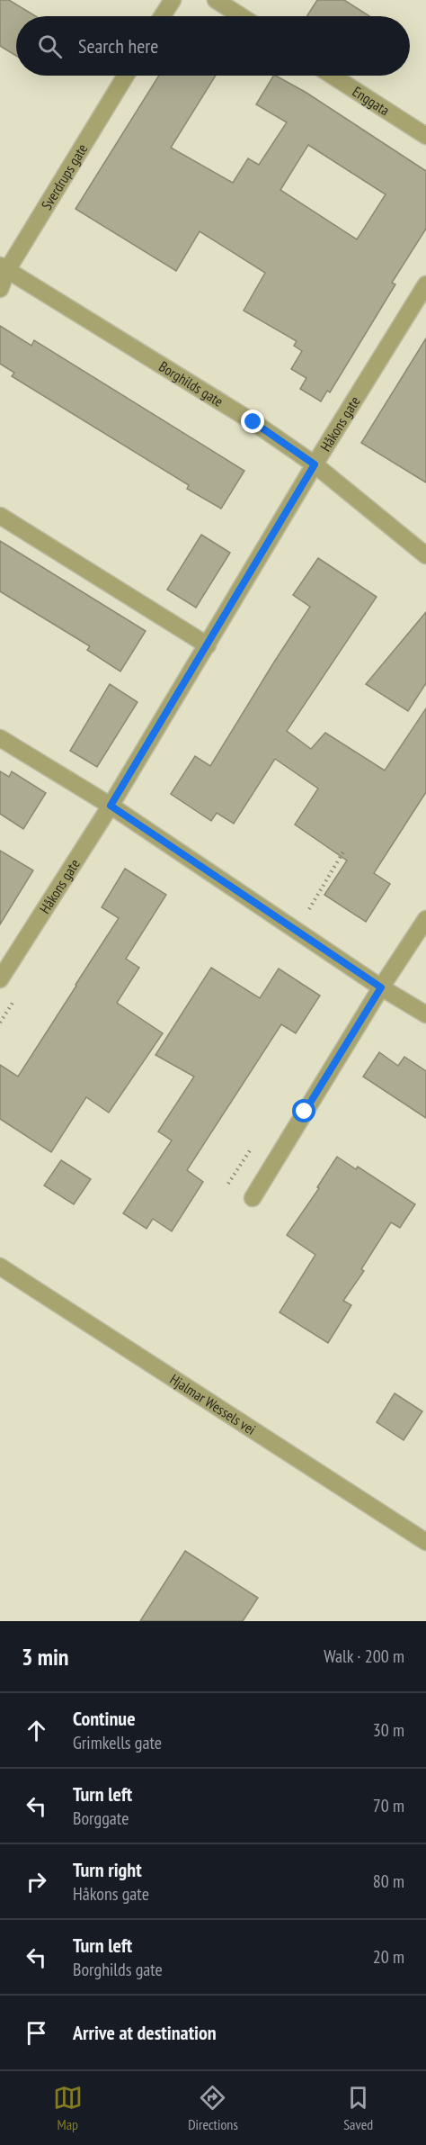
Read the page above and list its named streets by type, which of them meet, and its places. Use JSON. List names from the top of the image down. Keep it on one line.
{"streets":{"street":["Enggata","Sverdrups gate","Borghilds gate","Håkons gate","Hjalmar Wessels vei"]},"crossings":[["Sverdrups gate","Borghilds gate"],["Borghilds gate","Håkons gate"]],"page":{"search":"Search here","heading":["3 min","Walk · 200 m"],"list":[["Continue","Grimkells gate","30 m"],["Turn left","Borggate","70 m"],["Turn right","Håkons gate","80 m"],["Turn left","Borghilds gate","20 m"],"Arrive at destination"],"nav":["Map","Directions","Saved"]}}
